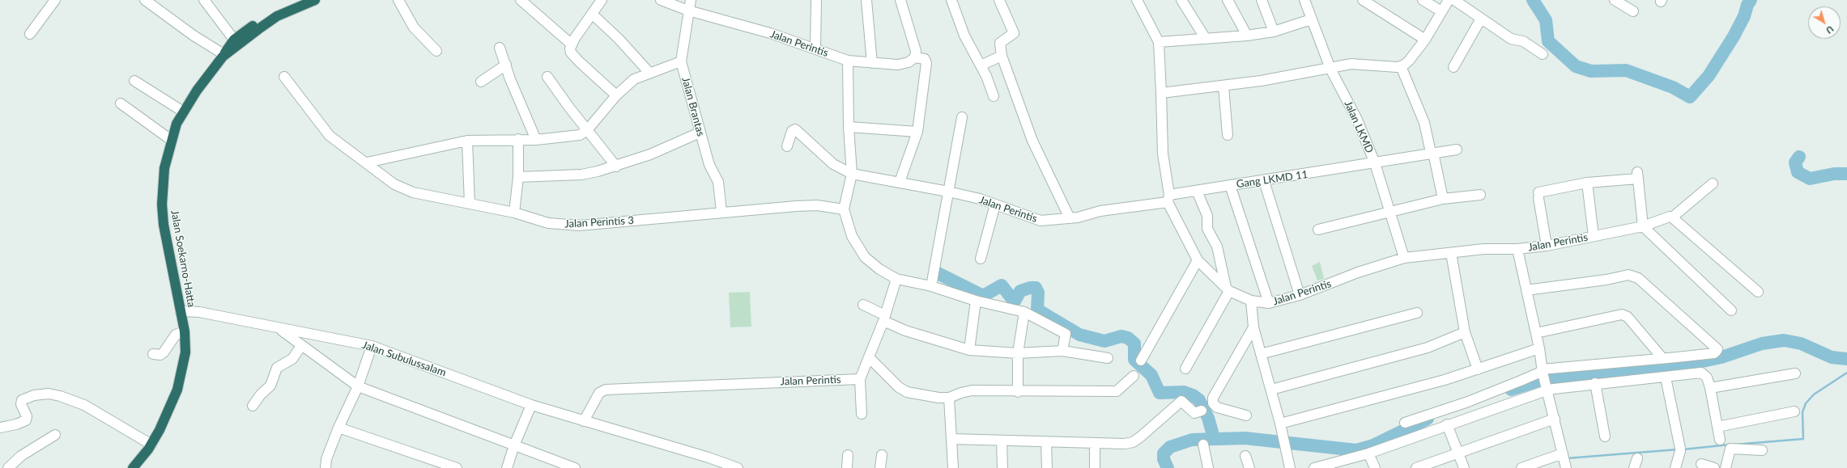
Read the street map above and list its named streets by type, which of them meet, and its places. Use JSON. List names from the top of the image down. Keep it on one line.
{"streets":{"highway":["Jalan Soekarno-Hatta"],"street":["Jalan Perintis","Jalan Brantas","Jalan LKMD","Gang LKMD 11","Jalan Perintis 3","Jalan Subulussalam"]},"crossings":[["Jalan Perintis","Jalan Brantas"],["Jalan Perintis","Jalan LKMD"],["Jalan Perintis","Gang LKMD 11"],["Jalan Perintis","Jalan Subulussalam"],["Jalan Brantas","Jalan Perintis 3"],["Jalan LKMD","Gang LKMD 11"],["Jalan Soekarno-Hatta","Jalan Subulussalam"]],"north":"bottom right"}
